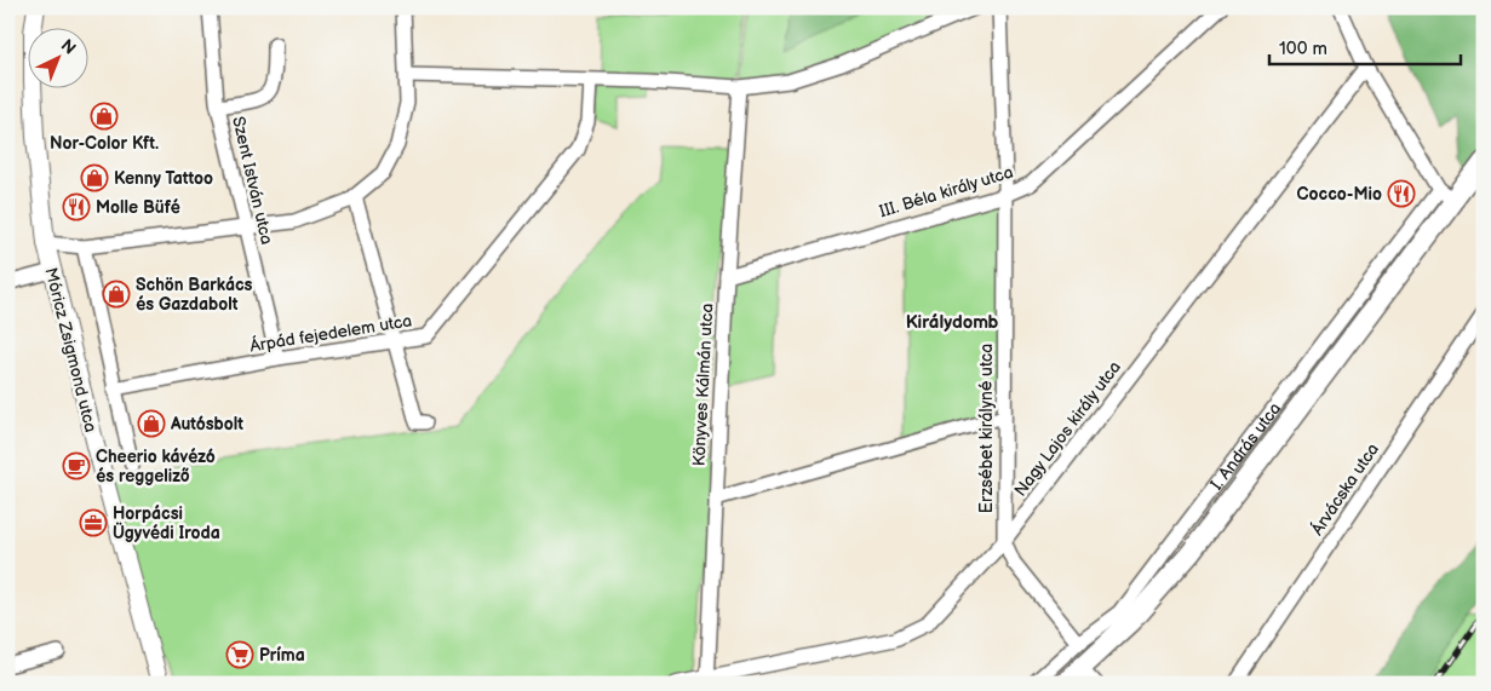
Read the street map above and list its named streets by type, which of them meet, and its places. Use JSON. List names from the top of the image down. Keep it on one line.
{"streets":{"main road":["I. András utca"],"street":["Szent István utca","III. Béla király utca","Árpád fejedelem utca","Móricz Zsigmond utca","Könyves Kálmán utca","Erzsébet királyné utca","Nagy Lajos király utca","Árvácska utca"]},"crossings":[["Szent István utca","Árpád fejedelem utca"],["III. Béla király utca","Könyves Kálmán utca"],["III. Béla király utca","Erzsébet királyné utca"],["Könyves Kálmán utca","Nagy Lajos király utca"],["Erzsébet királyné utca","Nagy Lajos király utca"],["Erzsébet királyné utca","I. András utca"]],"districts":["Királydomb"],"places":{"shop":["Nor-Color Kft.","Kenny Tattoo","Schön Barkács és Gazdabolt","Autósbolt"],"restaurant":["Cocco-Mio","Molle Büfé"],"cafe":["Cheerio kávézó és reggeliző"],"office":["Horpácsi Ügyvédi Iroda"],"supermarket":["Príma"]},"scale_bar":"100 m","north":"top right"}
